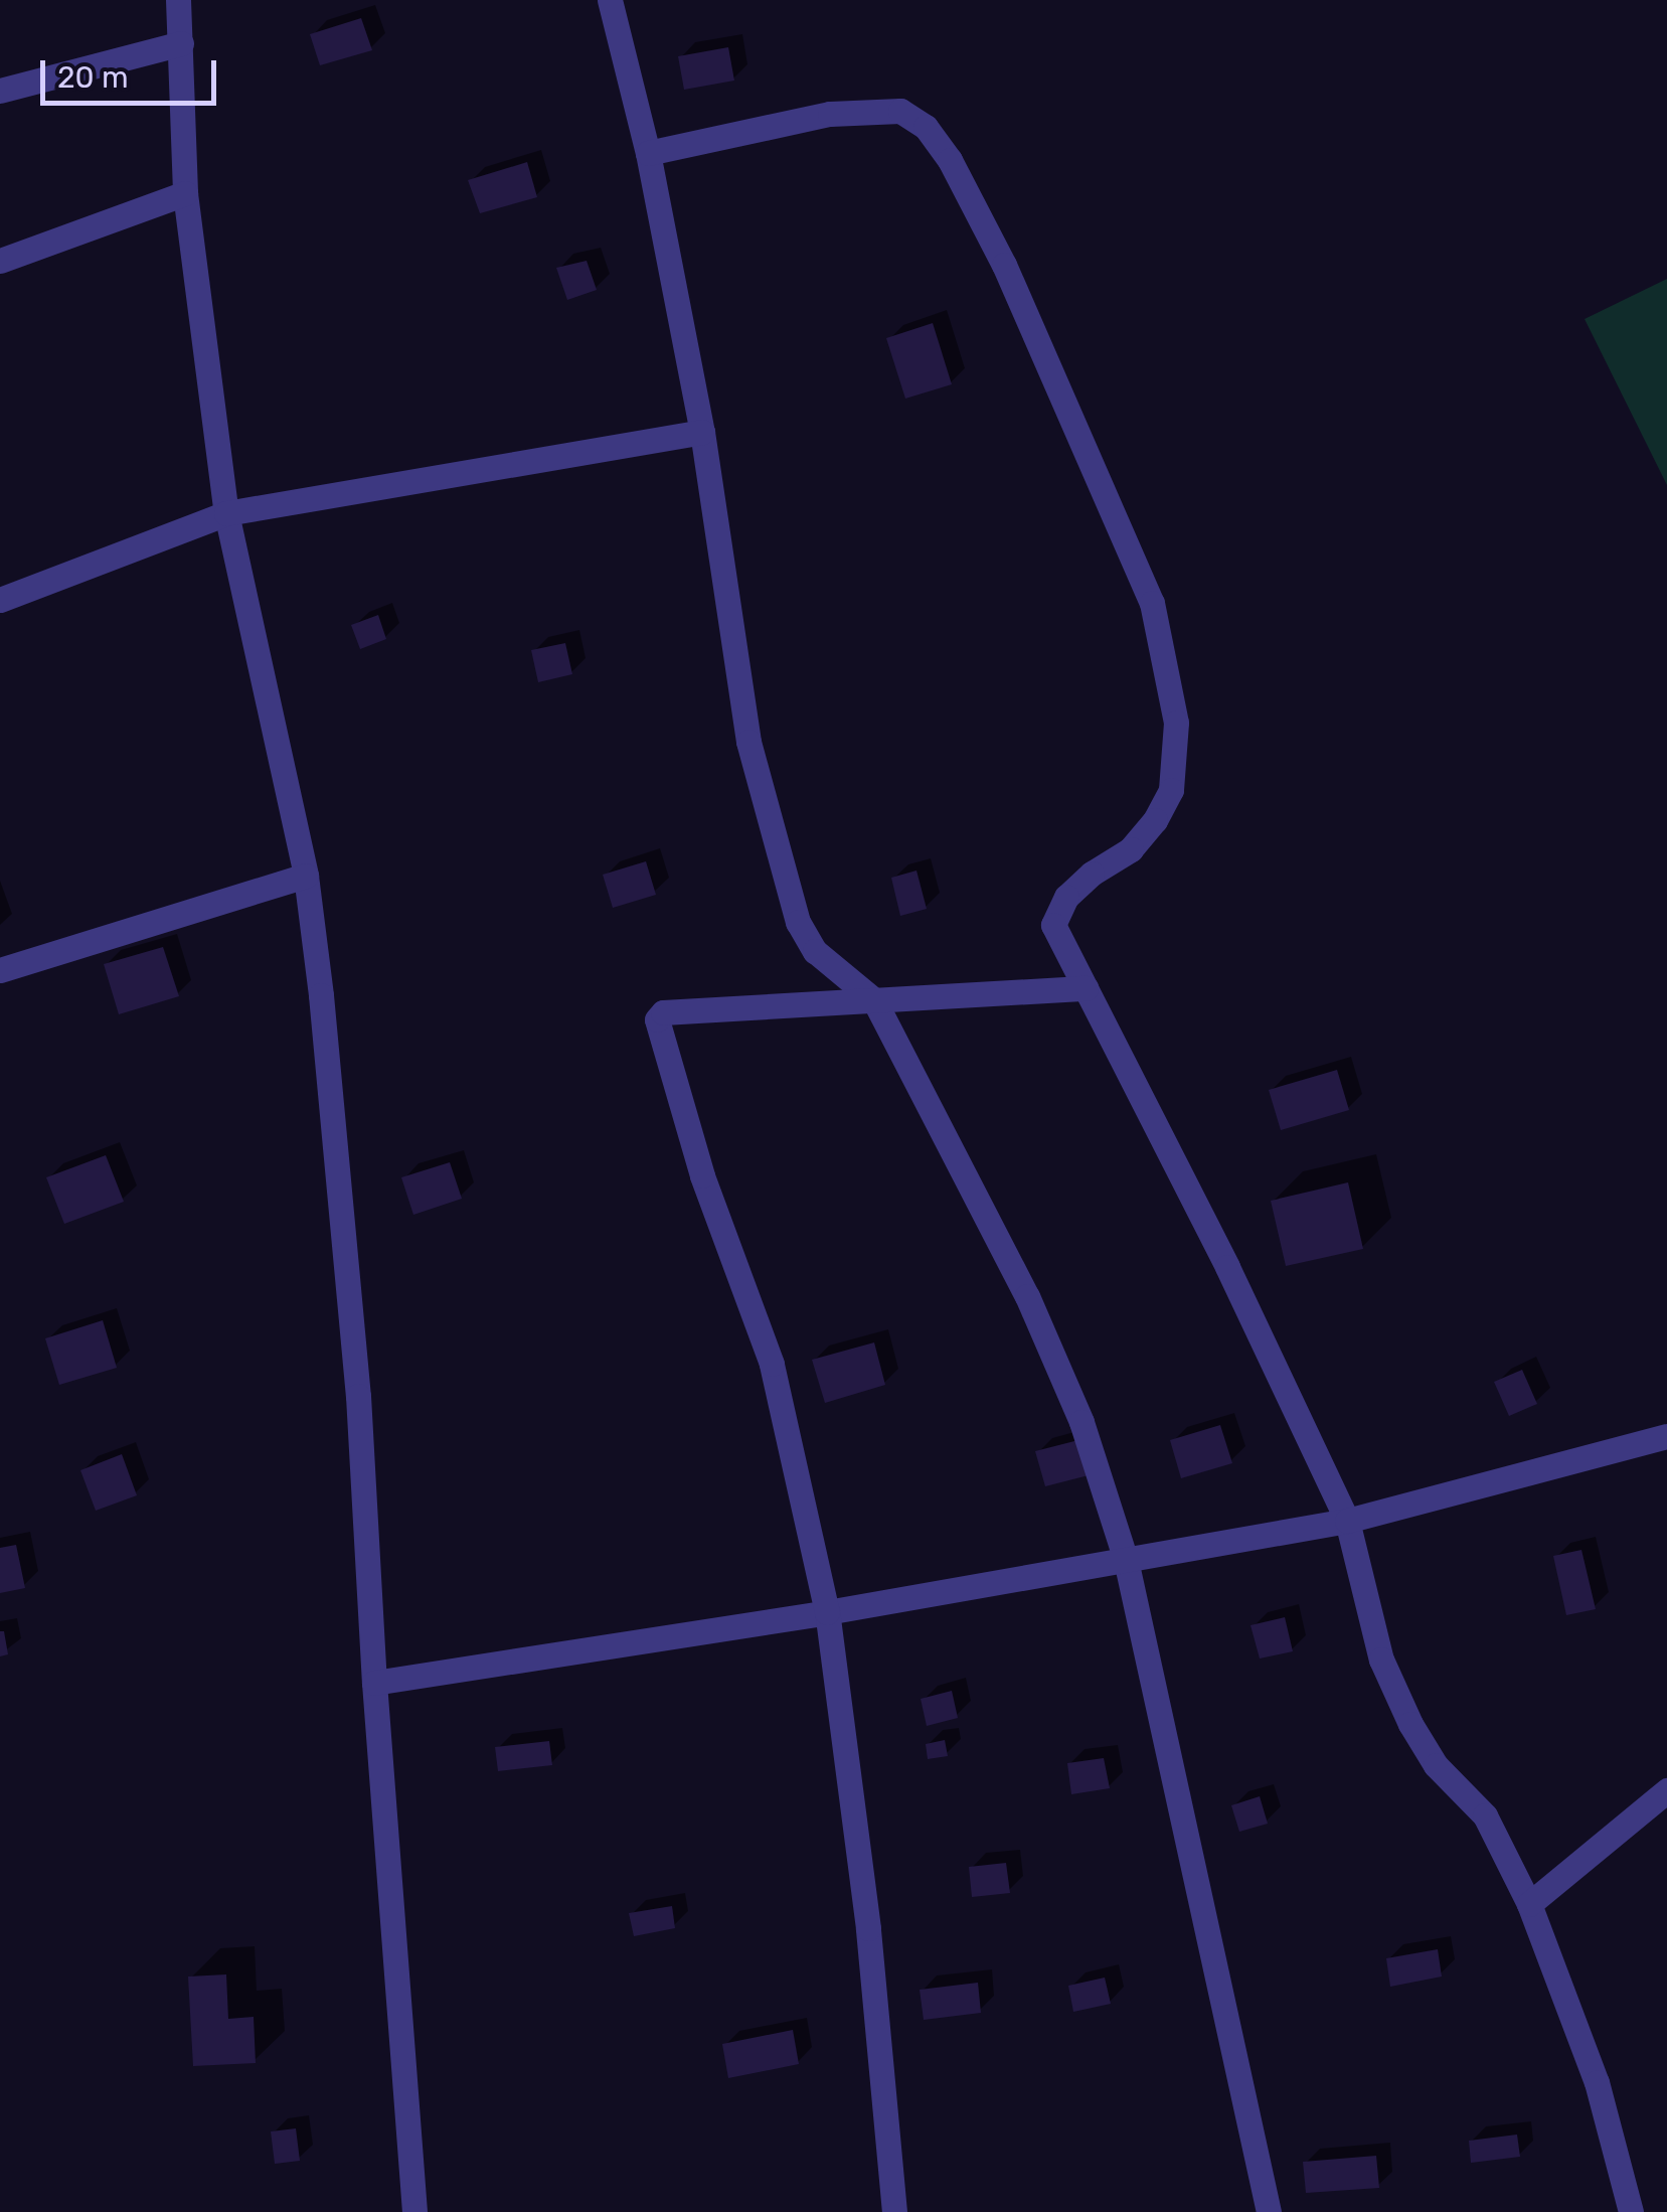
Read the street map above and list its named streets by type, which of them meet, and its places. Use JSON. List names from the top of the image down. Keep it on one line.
{"scale_bar":"20 m"}
